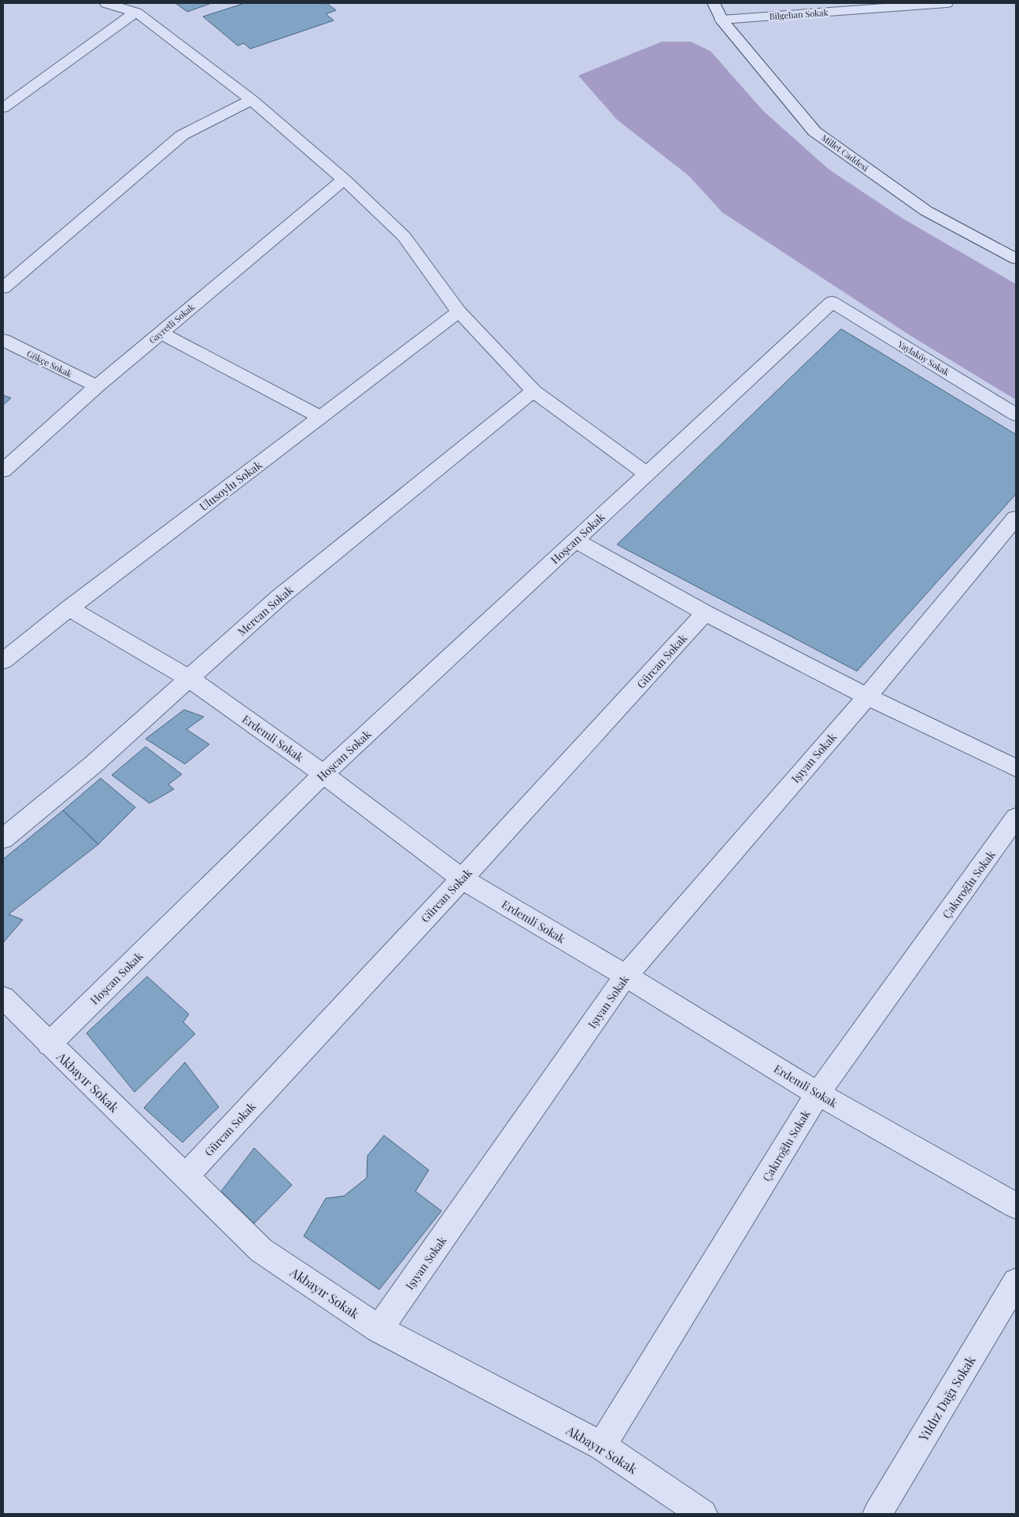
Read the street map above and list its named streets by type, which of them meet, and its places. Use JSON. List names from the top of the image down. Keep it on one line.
{"streets":{"street":["Bilgehan Sokak","Millet Caddesi","Gayretli Sokak","Yaylaköy Sokak","Gökçe Sokak","Ulusoylu Sokak","Hoşcan Sokak","Mercan Sokak","Gürcan Sokak","Erdemli Sokak","Işıyan Sokak","Çakıroğlu Sokak","Akbayır Sokak","Yıldız Dağı Sokak"]},"crossings":[["Bilgehan Sokak","Millet Caddesi"],["Gayretli Sokak","Gökçe Sokak"],["Yaylaköy Sokak","Hoşcan Sokak"],["Ulusoylu Sokak","Erdemli Sokak"],["Hoşcan Sokak","Erdemli Sokak"],["Hoşcan Sokak","Akbayır Sokak"],["Mercan Sokak","Erdemli Sokak"],["Gürcan Sokak","Erdemli Sokak"],["Gürcan Sokak","Akbayır Sokak"],["Erdemli Sokak","Işıyan Sokak"],["Erdemli Sokak","Çakıroğlu Sokak"],["Işıyan Sokak","Akbayır Sokak"],["Çakıroğlu Sokak","Akbayır Sokak"]]}
